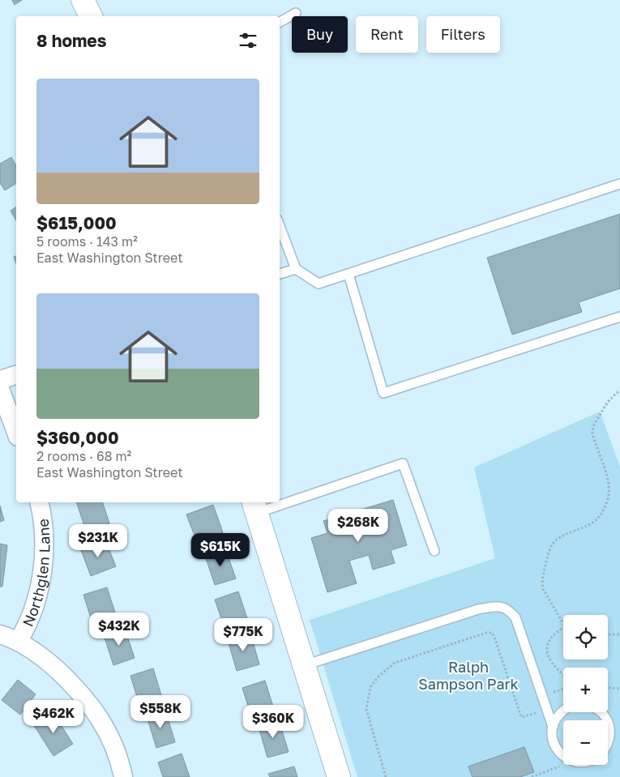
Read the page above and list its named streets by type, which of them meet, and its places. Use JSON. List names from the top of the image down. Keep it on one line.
{"streets":{"street":["Northglen Lane"]},"parks":["Ralph Sampson Park"],"page":{"chip":["Buy","Rent","Filters"],"heading":"8 homes","list":[{"name":"$615,000","note":"5 rooms · 143 m² · East Washington Street"},{"name":"$360,000","note":"2 rooms · 68 m² · East Washington Street"}],"price":["$268K","$231K","$615K","$432K","$775K","$558K","$462K","$360K"],"map_buttons":["+","−"]}}
